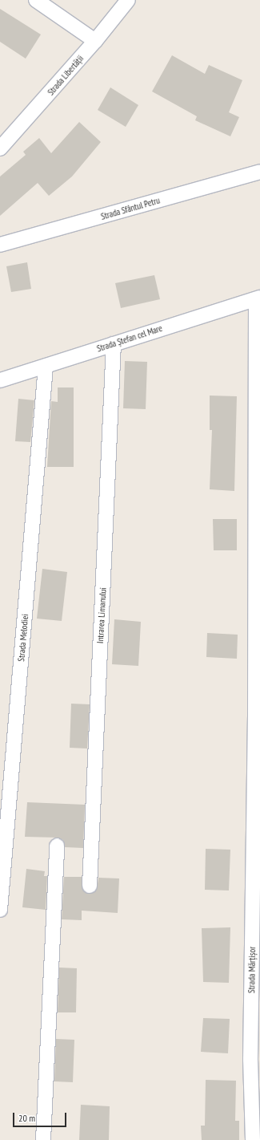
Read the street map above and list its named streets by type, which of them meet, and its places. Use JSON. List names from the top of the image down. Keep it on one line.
{"streets":{"street":["Strada Libertății","Strada Sfântul Petru","Strada Ștefan cel Mare","Intrarea Limanului","Strada Melodiei","Strada Mărțișor"]},"crossings":[["Strada Ștefan cel Mare","Intrarea Limanului"],["Strada Ștefan cel Mare","Strada Melodiei"],["Strada Ștefan cel Mare","Strada Mărțișor"]],"scale_bar":"20 m"}
